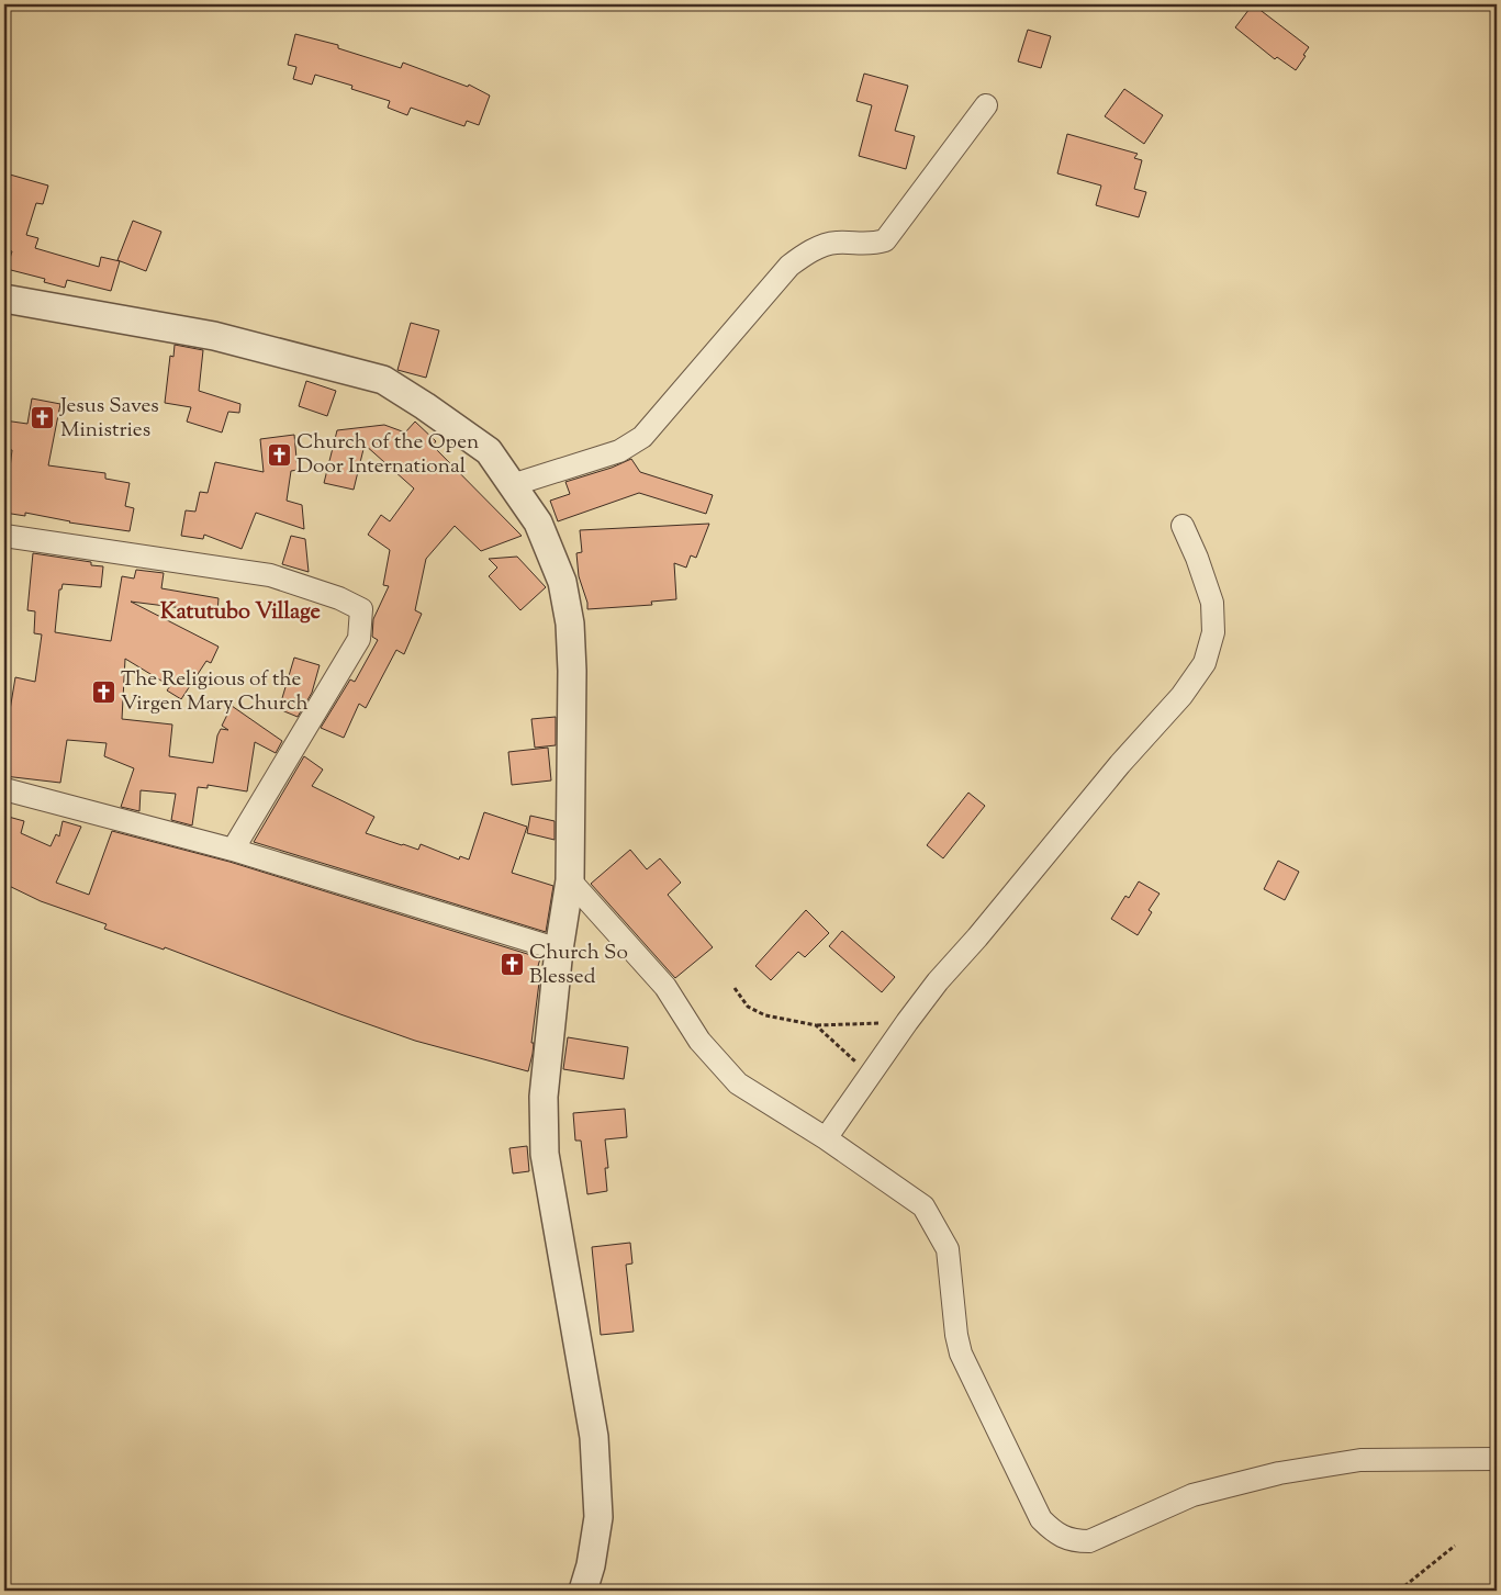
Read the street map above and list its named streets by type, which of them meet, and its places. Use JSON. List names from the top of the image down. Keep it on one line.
{"districts":["Katutubo Village"],"places":{"church":["Jesus Saves Ministries","Church of the Open Door International","The Religious of the Virgen Mary Church","Church So Blessed"]}}
